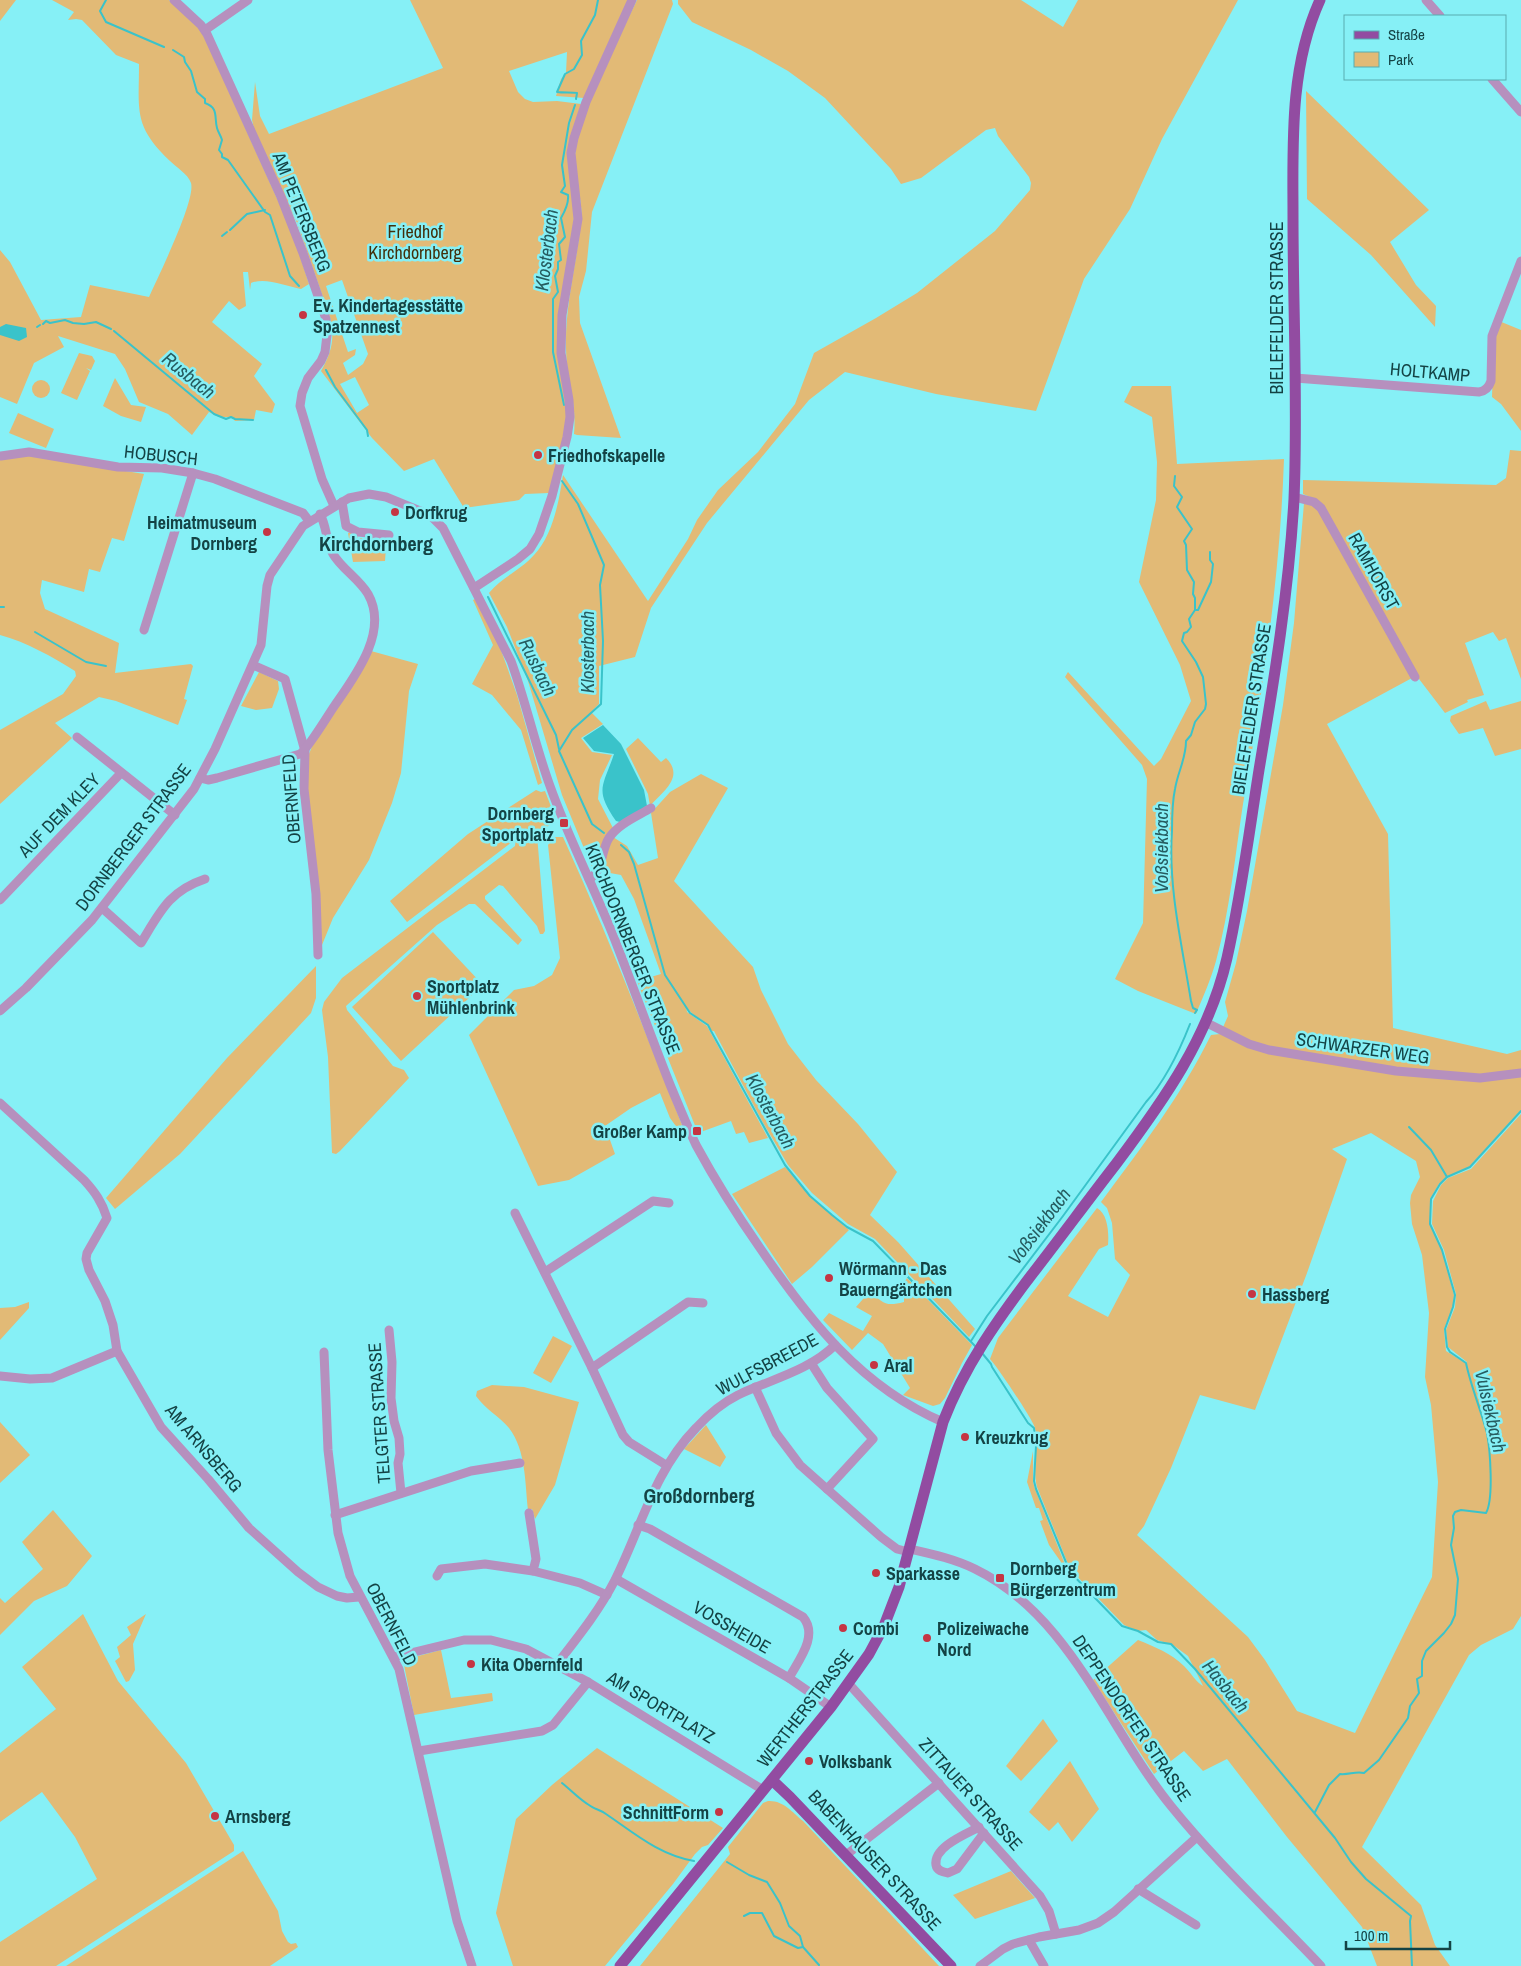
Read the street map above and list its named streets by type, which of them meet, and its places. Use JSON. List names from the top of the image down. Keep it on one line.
{"streets":{"main road":["BIELEFELDER STRASSE","WERTHERSTRASSE","BABENHAUSER STRASSE"],"street":["AM PETERSBERG","HOLTKAMP","HOBUSCH","RAMHORST","OBERNFELD","AUF DEM KLEY","DORNBERGER STRASSE","KIRCHDORNBERGER STRASSE","SCHWARZER WEG","WULFSBREEDE","TELGTER STRASSE","AM ARNSBERG","VOSSHEIDE","AM SPORTPLATZ","DEPPENDORFER STRASSE","ZITTAUER STRASSE"]},"crossings":[["AM PETERSBERG","DORNBERGER STRASSE"],["AM PETERSBERG","KIRCHDORNBERGER STRASSE"],["BIELEFELDER STRASSE","HOLTKAMP"],["BIELEFELDER STRASSE","RAMHORST"],["BIELEFELDER STRASSE","SCHWARZER WEG"],["BIELEFELDER STRASSE","WERTHERSTRASSE"],["HOBUSCH","DORNBERGER STRASSE"],["OBERNFELD","DORNBERGER STRASSE"],["OBERNFELD","TELGTER STRASSE"],["OBERNFELD","AM ARNSBERG"],["OBERNFELD","AM SPORTPLATZ"],["AUF DEM KLEY","DORNBERGER STRASSE"],["DORNBERGER STRASSE","KIRCHDORNBERGER STRASSE"],["KIRCHDORNBERGER STRASSE","WULFSBREEDE"],["KIRCHDORNBERGER STRASSE","WERTHERSTRASSE"],["WULFSBREEDE","VOSSHEIDE"],["WULFSBREEDE","AM SPORTPLATZ"],["WULFSBREEDE","DEPPENDORFER STRASSE"],["VOSSHEIDE","WERTHERSTRASSE"],["AM SPORTPLATZ","WERTHERSTRASSE"],["WERTHERSTRASSE","DEPPENDORFER STRASSE"],["WERTHERSTRASSE","ZITTAUER STRASSE"],["WERTHERSTRASSE","BABENHAUSER STRASSE"]],"districts":["Kirchdornberg","Großdornberg"],"water":["Klosterbach","Rusbach","Voßsiekbach","Vulsiekbach","Hasbach"],"parks":["Friedhof Kirchdornberg"],"places":{"other":["Ev. Kindertagesstätte Spatzennest","Friedhofskapelle","Dorfkrug","Heimatmuseum Dornberg","Sportplatz Mühlenbrink","Wörmann - Das Bauerngärtchen","Hassberg","Aral","Kreuzkrug","Sparkasse","Combi","Polizeiwache Nord","Kita Obernfeld","Volksbank","SchnittForm","Arnsberg"],"transit":["Dornberg Sportplatz","Großer Kamp","Dornberg Bürgerzentrum"]},"legend":["Straße","Park"],"scale_bar":"100 m"}
